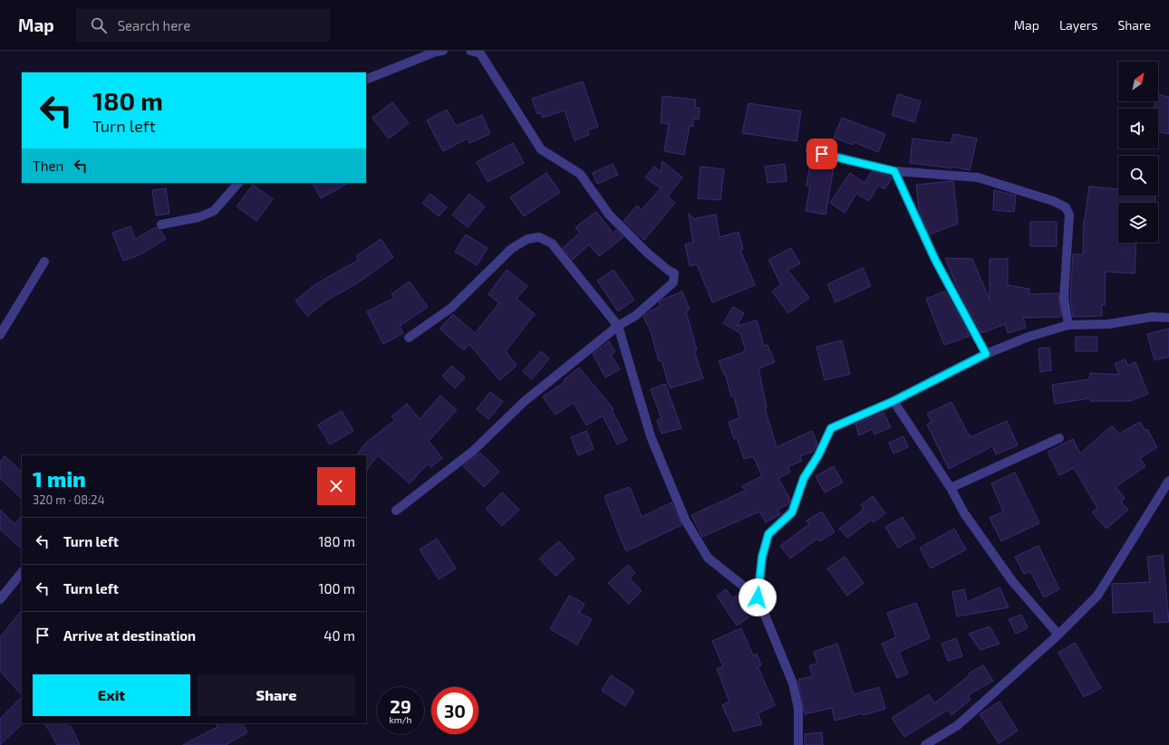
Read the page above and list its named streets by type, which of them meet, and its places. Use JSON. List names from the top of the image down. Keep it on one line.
{"north":"top right","page":{"header":"Map","search":"Search here","nav":["Map","Layers","Share"],"turn":["180 m","Turn left"],"then":"Then","heading":["1 min","320 m · 08:24"],"list":[{"name":"Turn left","value":"180 m"},{"name":"Turn left","value":"100 m"},{"name":"Arrive at destination","value":"40 m"}],"buttons":["Exit","Share"],"speed":"29 km/h","limit":"30"}}
